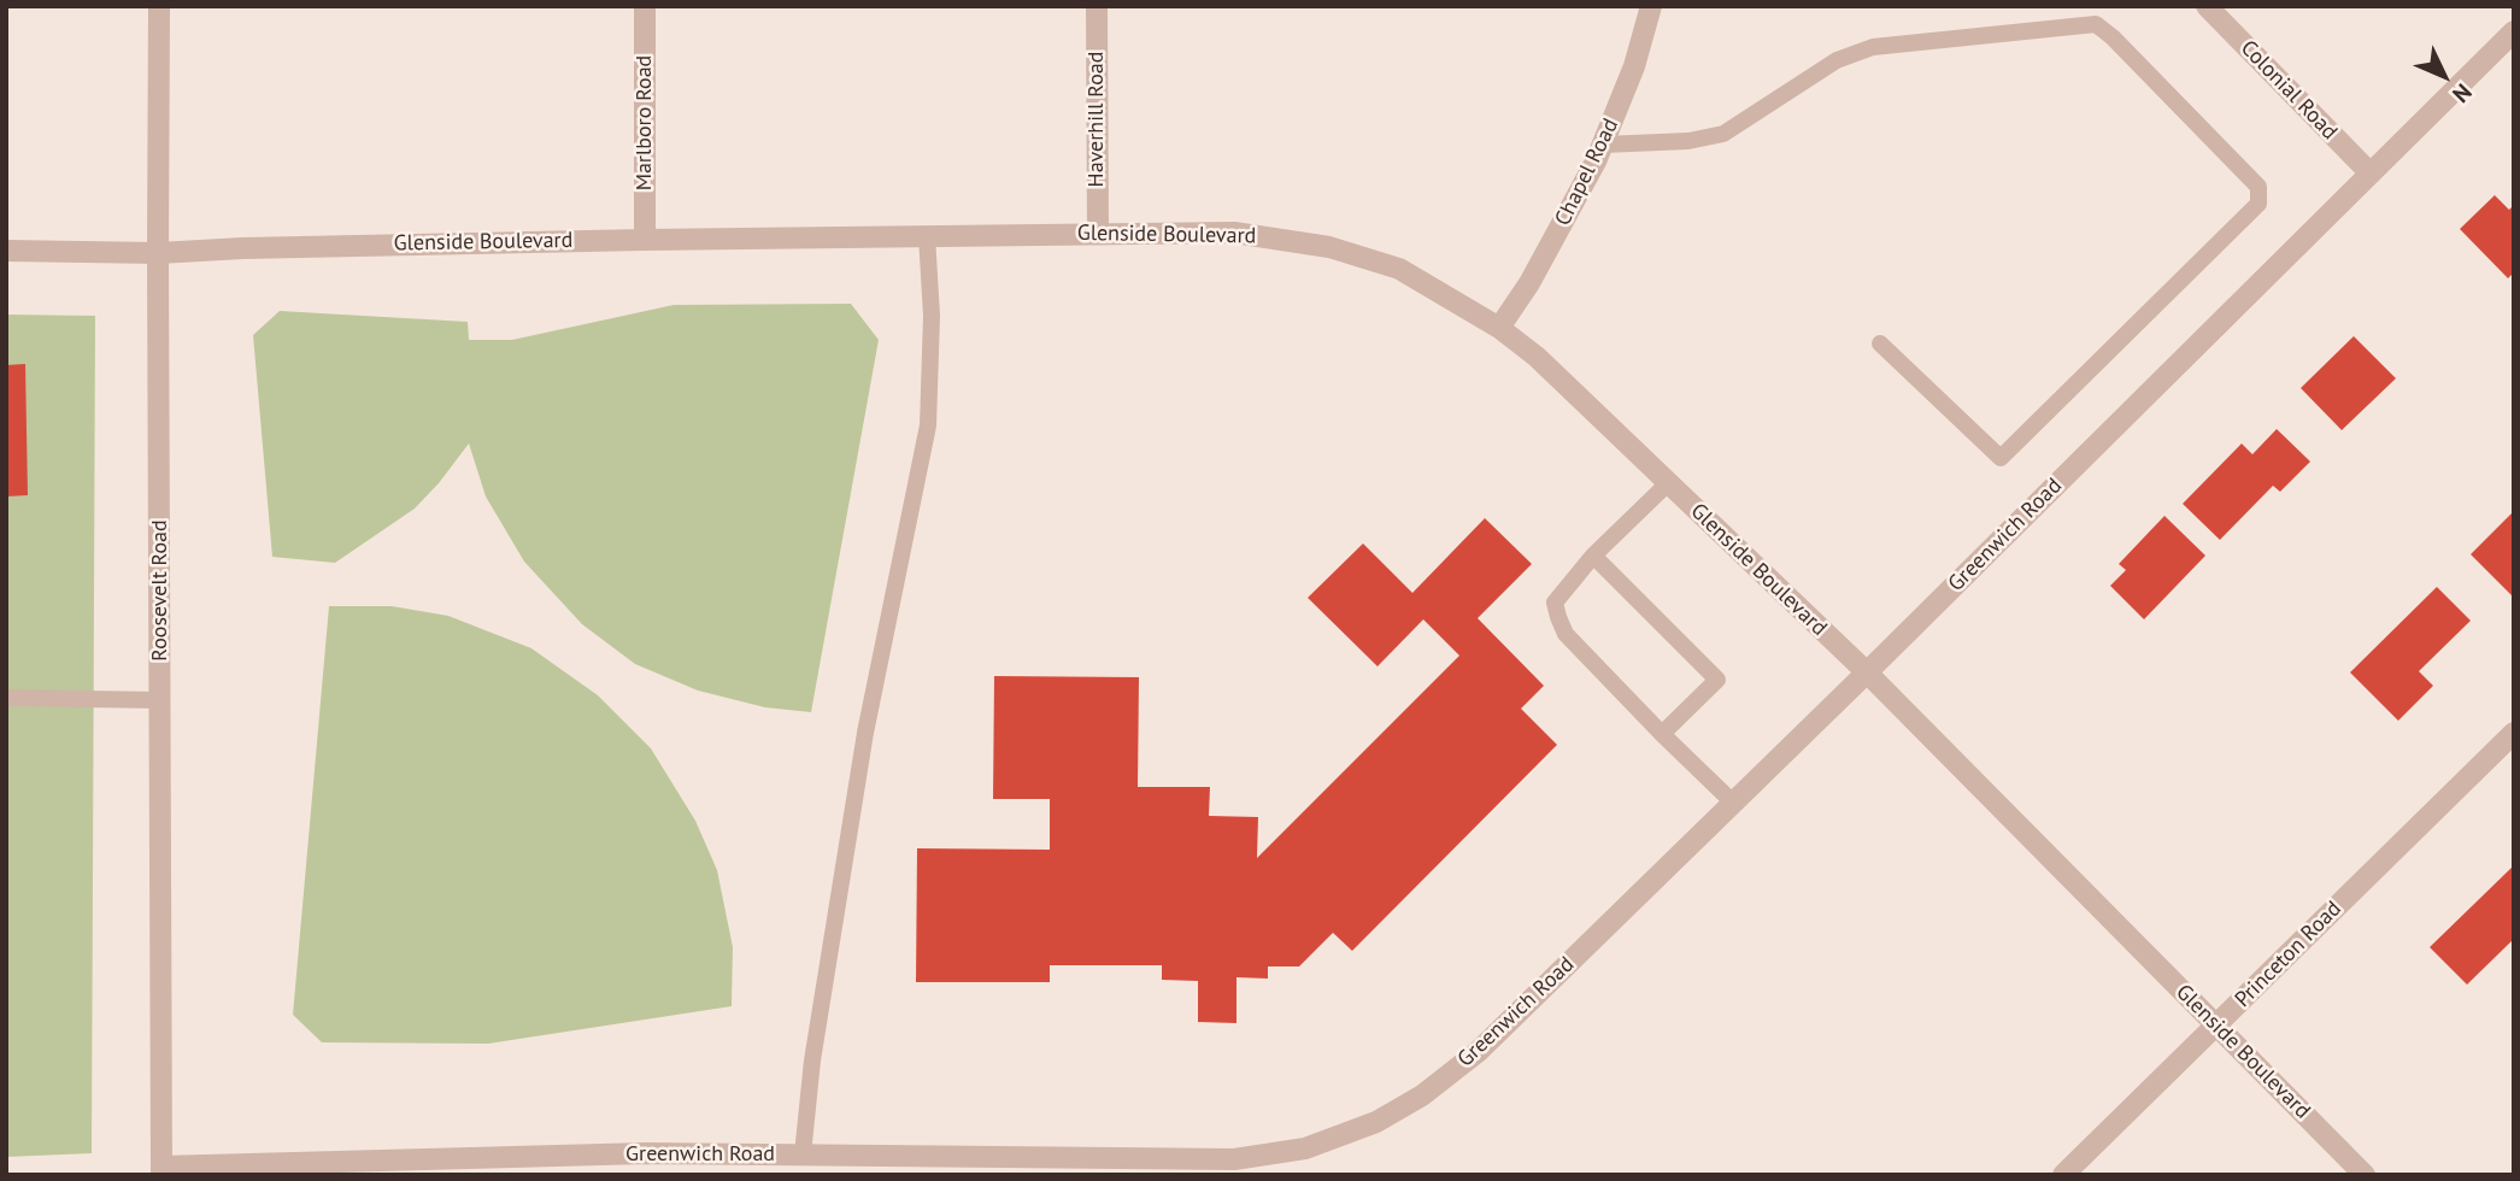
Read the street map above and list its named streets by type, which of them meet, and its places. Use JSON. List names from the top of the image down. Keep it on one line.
{"streets":{"street":["Colonial Road","Haverhill Road","Marlboro Road","Chapel Road","Glenside Boulevard","Greenwich Road","Roosevelt Road","Princeton Road"]},"crossings":[["Colonial Road","Greenwich Road"],["Haverhill Road","Glenside Boulevard"],["Marlboro Road","Glenside Boulevard"],["Chapel Road","Glenside Boulevard"],["Glenside Boulevard","Greenwich Road"],["Glenside Boulevard","Roosevelt Road"],["Glenside Boulevard","Princeton Road"],["Greenwich Road","Roosevelt Road"]],"north":"bottom right"}
